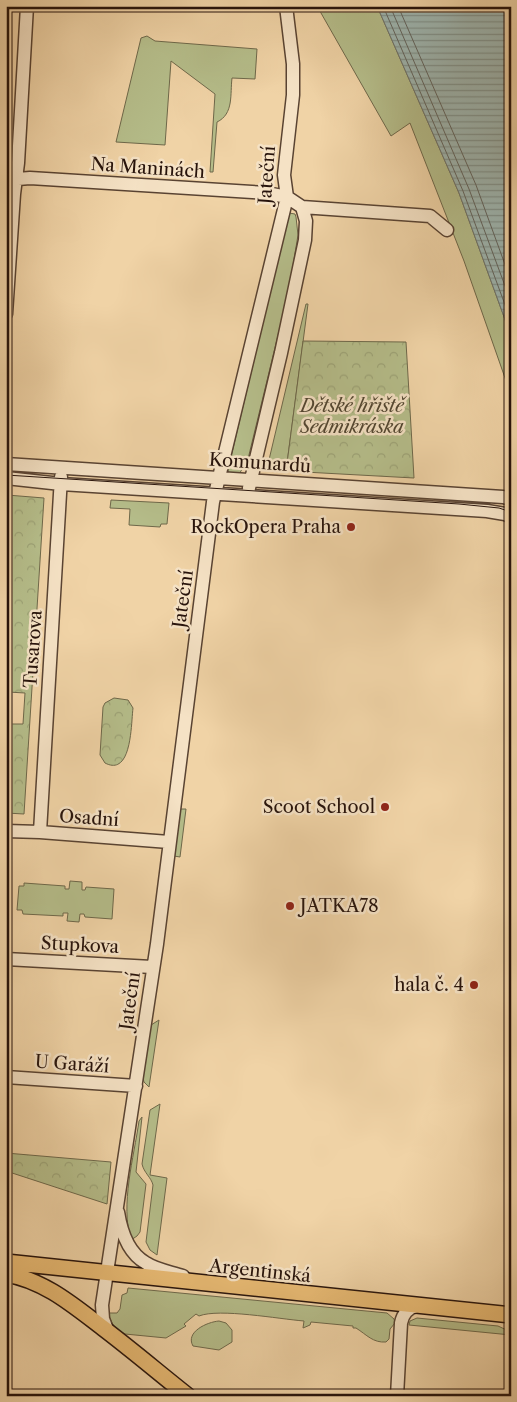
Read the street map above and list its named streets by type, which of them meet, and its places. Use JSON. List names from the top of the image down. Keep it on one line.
{"streets":{"main road":["Argentinská"],"street":["Na Maninách","Jateční","Komunardů","Tusarova","Osadní","Stupkova","U Garáží"]},"crossings":[["Na Maninách","Jateční"],["Jateční","Komunardů"],["Jateční","Osadní"],["Jateční","Stupkova"],["Jateční","U Garáží"],["Jateční","Argentinská"],["Komunardů","Tusarova"],["Tusarova","Osadní"]],"parks":["Dětské hřiště Sedmikráska"],"places":["RockOpera Praha","Scoot School","JATKA78","hala č. 4"]}
